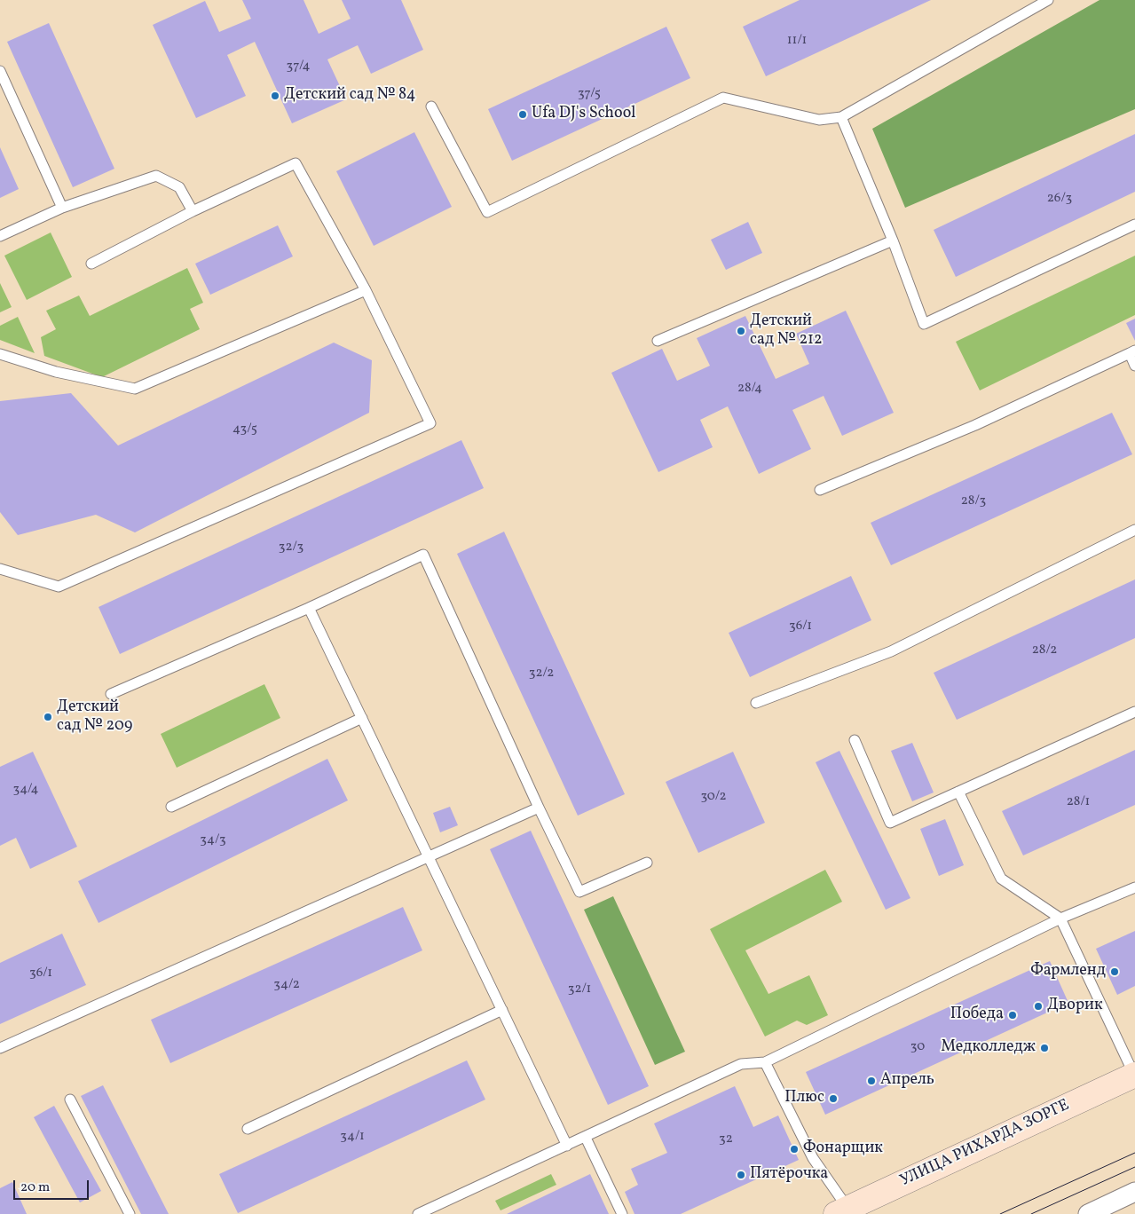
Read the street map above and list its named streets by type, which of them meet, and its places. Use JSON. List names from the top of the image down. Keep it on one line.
{"streets":{"main road":["УЛИЦА РИХАРДА ЗОРГЕ"]},"places":["Детский сад № 84","Ufa DJ's School","Детский сад № 212","Детский сад № 209","Фармленд","Дворик","Победа","Медколледж","Апрель","Плюс","Фонарщик","Пятёрочка"],"house_numbers":["11/1","37/4","37/5","26/3","28/4","43/5","28/3","32/3","36/1","28/2","32/2","34/4","30/2","28/1","34/3","36/1","34/2","32/1","30","34/1","32"],"scale_bar":"20 m"}
